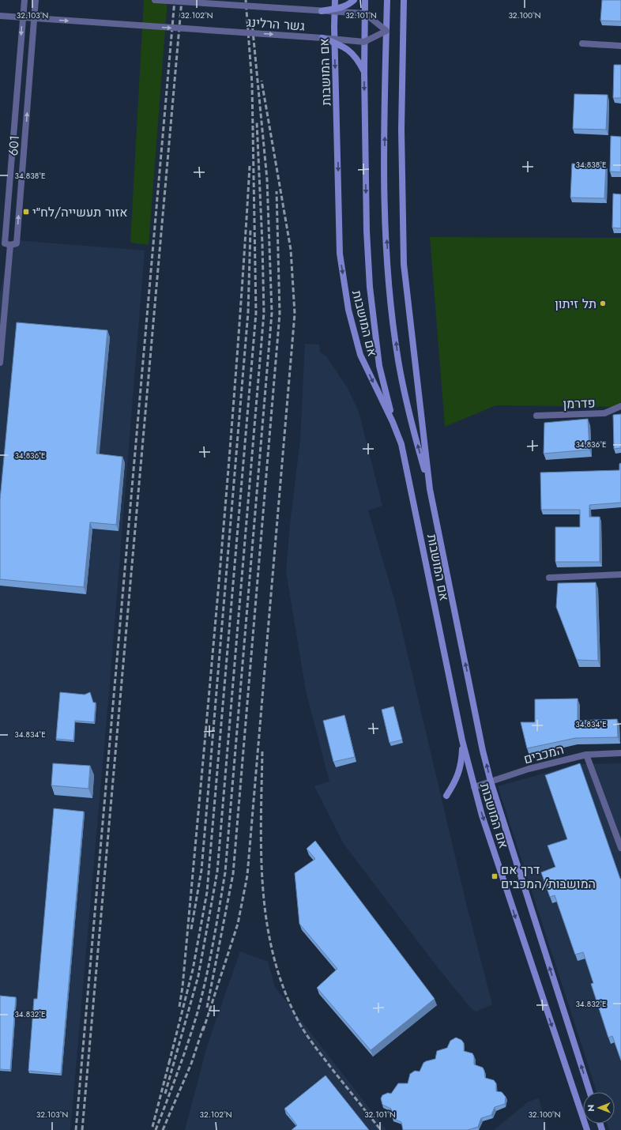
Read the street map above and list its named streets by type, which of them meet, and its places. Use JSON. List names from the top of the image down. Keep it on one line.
{"streets":{"main road":["אם המושבות"],"street":["גשר הרלינג","601","פדרמן","המכבים"]},"crossings":[["אם המושבות","המכבים"]],"places":{"transit":["אזור תעשייה/לח״י","דרך אם המושבות/המכבים"],"other":["תל זיתון"]},"north":"left","coordinates":["32.103°N","32.102°N","32.101°N","32.100°N","34.838°E","34.836°E","34.834°E","34.832°E"]}
